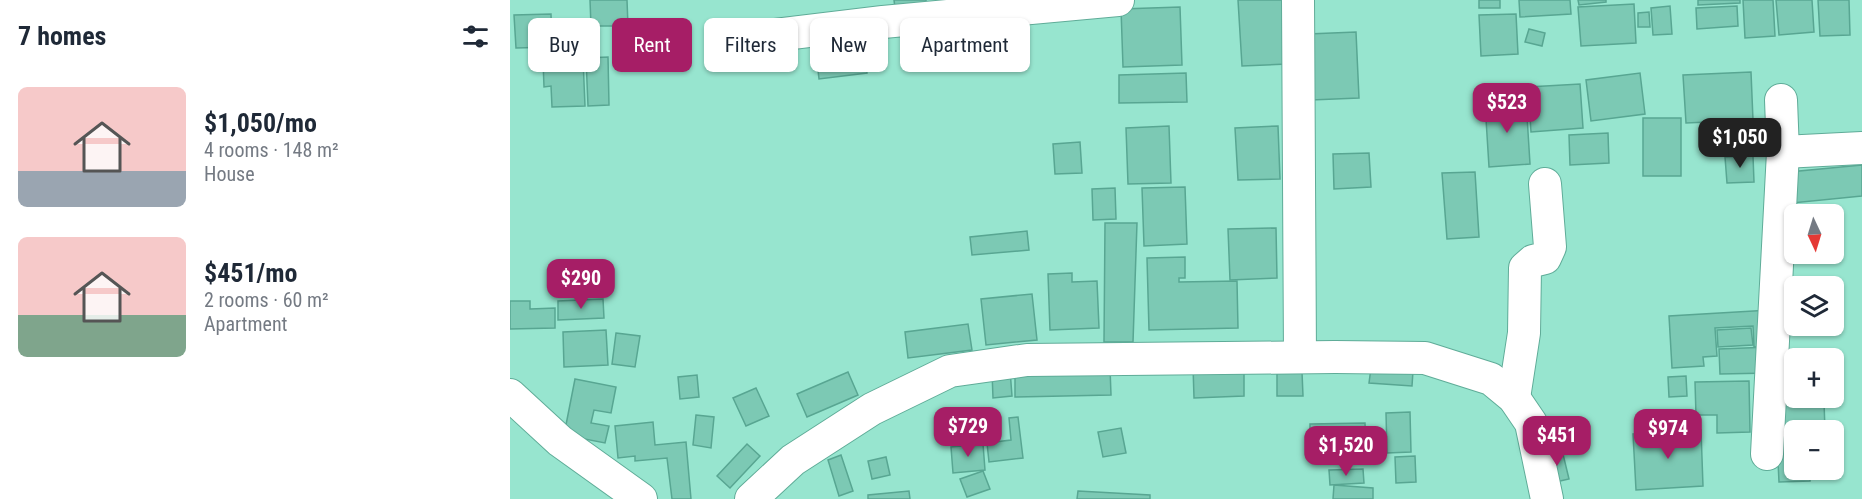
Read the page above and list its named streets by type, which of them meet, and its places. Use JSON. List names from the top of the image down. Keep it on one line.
{"north":"bottom","page":{"heading":"7 homes","chip":["Buy","Rent","Filters","New","Apartment"],"list":[{"name":"$1,050/mo","note":"4 rooms · 148 m² · House"},{"name":"$451/mo","note":"2 rooms · 60 m² · Apartment"}],"price":["$523","$1,050","$290","$729","$974","$451","$1,520"],"map_buttons":["+","−"]}}
